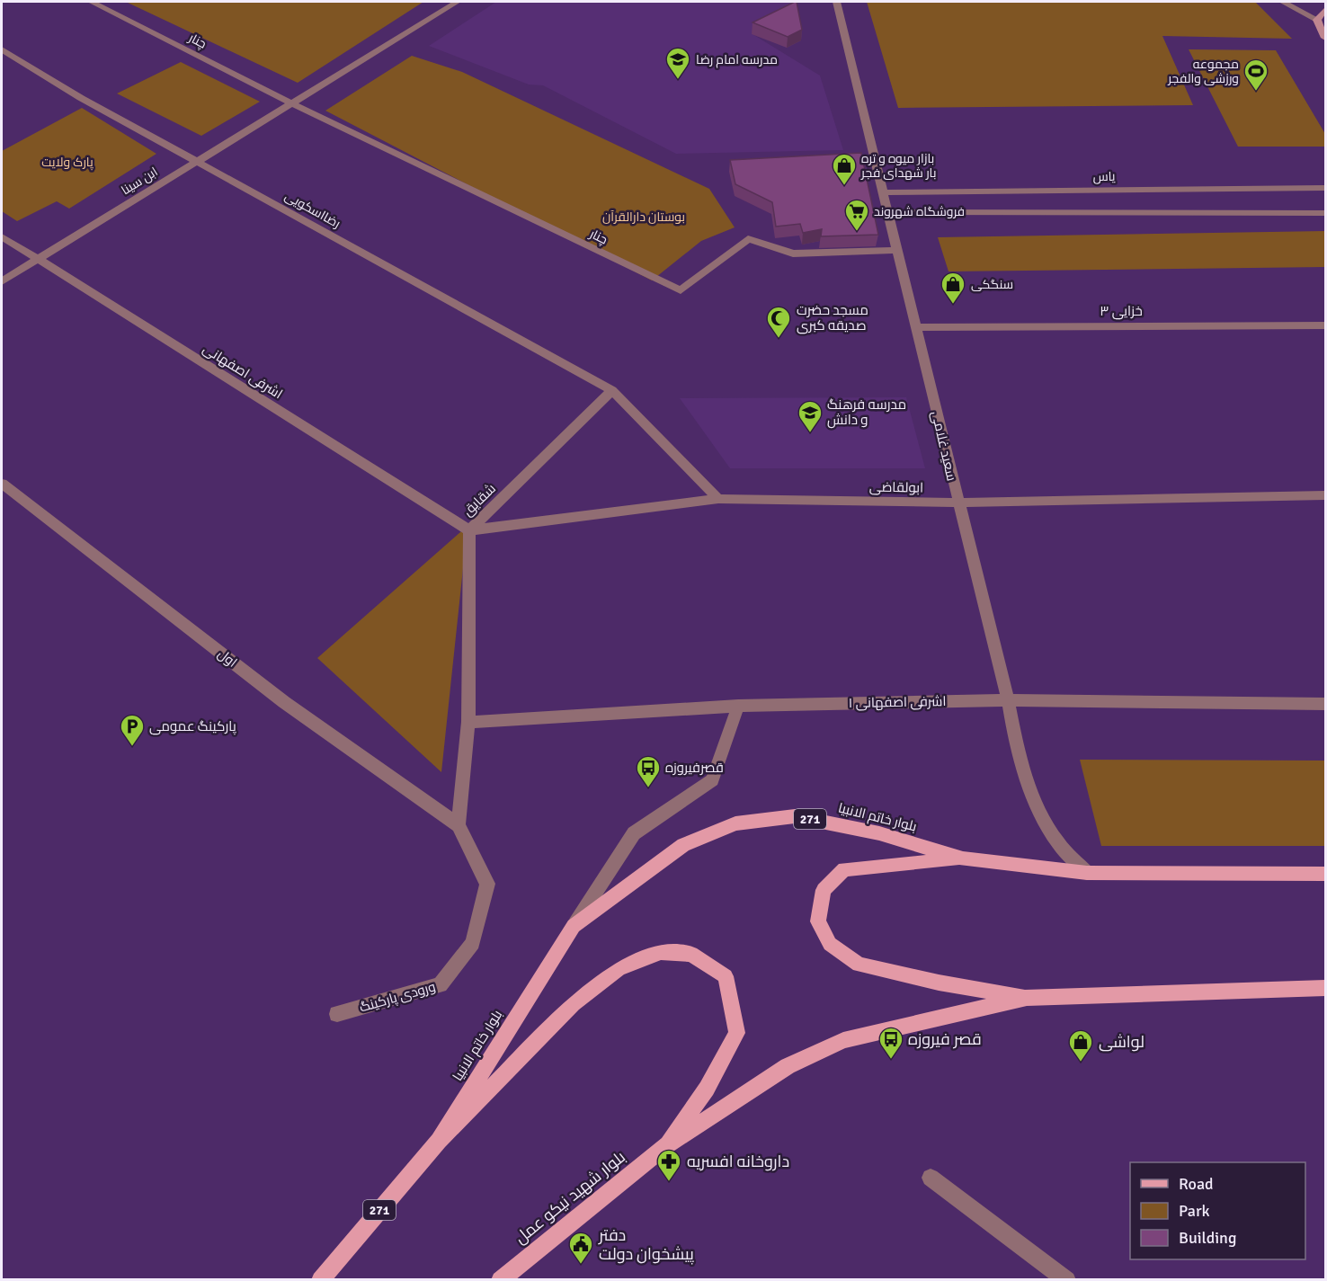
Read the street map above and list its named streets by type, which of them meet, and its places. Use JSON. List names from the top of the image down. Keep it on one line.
{"streets":{"main road":["بلوار خاتم الانبیا","271","بلوار شهید نیکو عمل"],"street":["چنار","یاس","ابن سینا","رضااسکویی","خزایی ۳","اشرفی اصفهانی","سعید غلامی","ابولقاضی","شقایق","اول","اشرفی اصفهانی ۱","ورودی پارکینگ"]},"crossings":[["چنار","ابن سینا"],["چنار","سعید غلامی"],["یاس","سعید غلامی"],["ابن سینا","رضااسکویی"],["ابن سینا","اشرفی اصفهانی"],["رضااسکویی","شقایق"],["خزایی ۳","سعید غلامی"],["اشرفی اصفهانی","ابولقاضی"],["اشرفی اصفهانی","شقایق"],["سعید غلامی","ابولقاضی"],["سعید غلامی","اشرفی اصفهانی ۱"],["سعید غلامی","بلوار خاتم الانبیا"],["ابولقاضی","شقایق"],["شقایق","اول"],["شقایق","اشرفی اصفهانی ۱"],["شقایق","ورودی پارکینگ"],["اول","ورودی پارکینگ"],["بلوار خاتم الانبیا","271"]],"parks":["پارک ولایت","بوستان دارالقرآن"],"places":{"school or university":["مدرسه امام رضا","مدرسه فرهنگ و دانش"],"sports":["مجموعه ورزشی والفجر"],"shop":["بازار میوه و تره‌ بار شهدای فجر","سنگکی","لواشی"],"supermarket":["فروشگاه شهروند"],"mosque":["مسجد حضرت صدیقه کبری"],"parking":["پارکینگ عمومی"],"bus stop":["قصرفیروزه","قصر فیروزه"],"pharmacy":["داروخانه افسریه"],"public building":["دفتر پیشخوان دولت"]},"legend":["Road","Park","Building"]}
